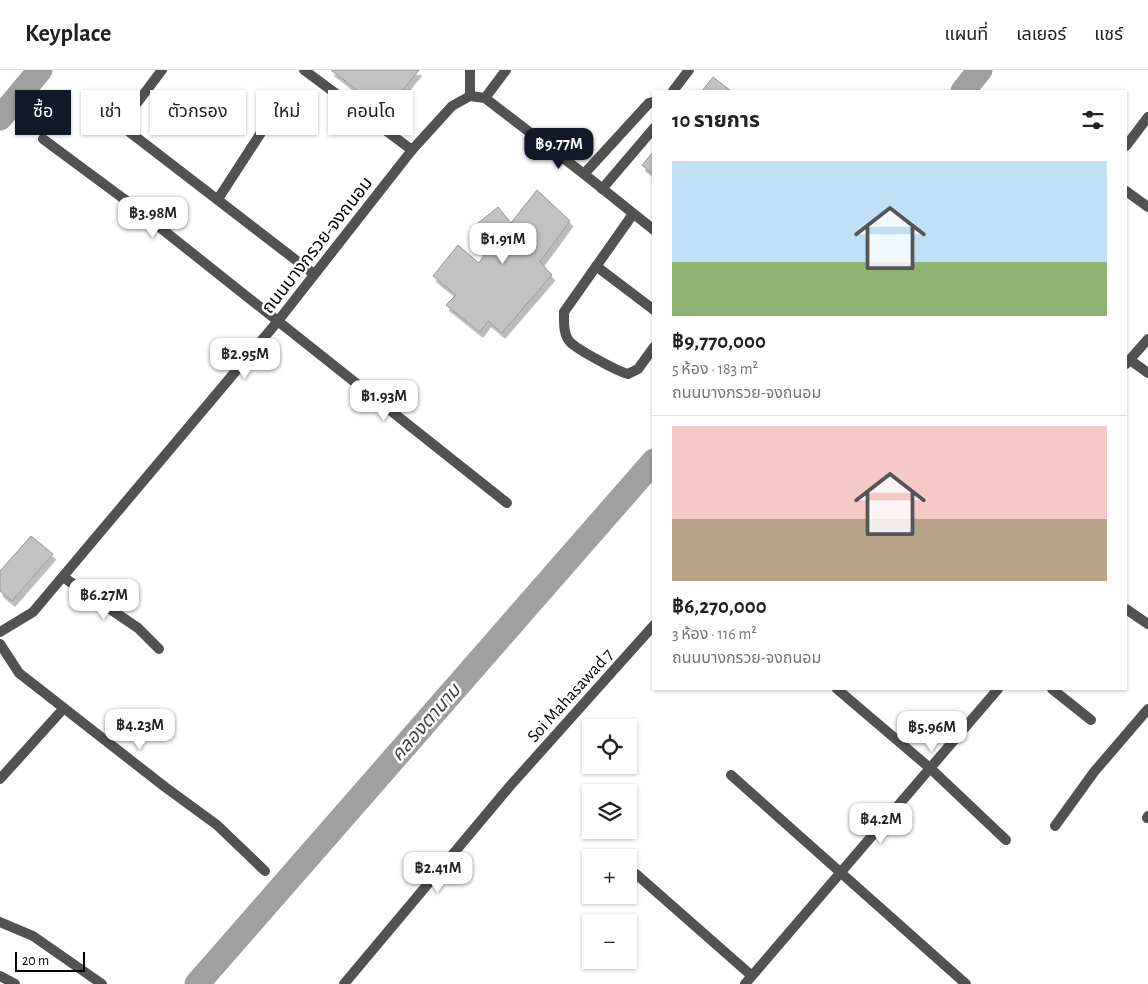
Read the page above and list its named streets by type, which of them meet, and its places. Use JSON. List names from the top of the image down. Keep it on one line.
{"streets":{"street":["ถนนบางกรวย-จงถนอม","Soi Mahasawad 7"]},"water":["คลองตานาม"],"scale_bar":"20 m","page":{"header":"Keyplace","nav":["แผนที่","เลเยอร์","แชร์"],"chip":["ซื้อ","เช่า","ตัวกรอง","ใหม่","คอนโด"],"heading":"10 รายการ","price":["฿9.77M","฿3.98M","฿1.91M","฿2.95M","฿1.93M","฿6.27M","฿4.23M","฿5.96M","฿4.2M","฿2.41M"],"list":[{"name":"฿9,770,000","note":"5 ห้อง · 183 m² · ถนนบางกรวย-จงถนอม"},{"name":"฿6,270,000","note":"3 ห้อง · 116 m² · ถนนบางกรวย-จงถนอม"}],"map_buttons":["+","−"],"scale":"20 m"}}
